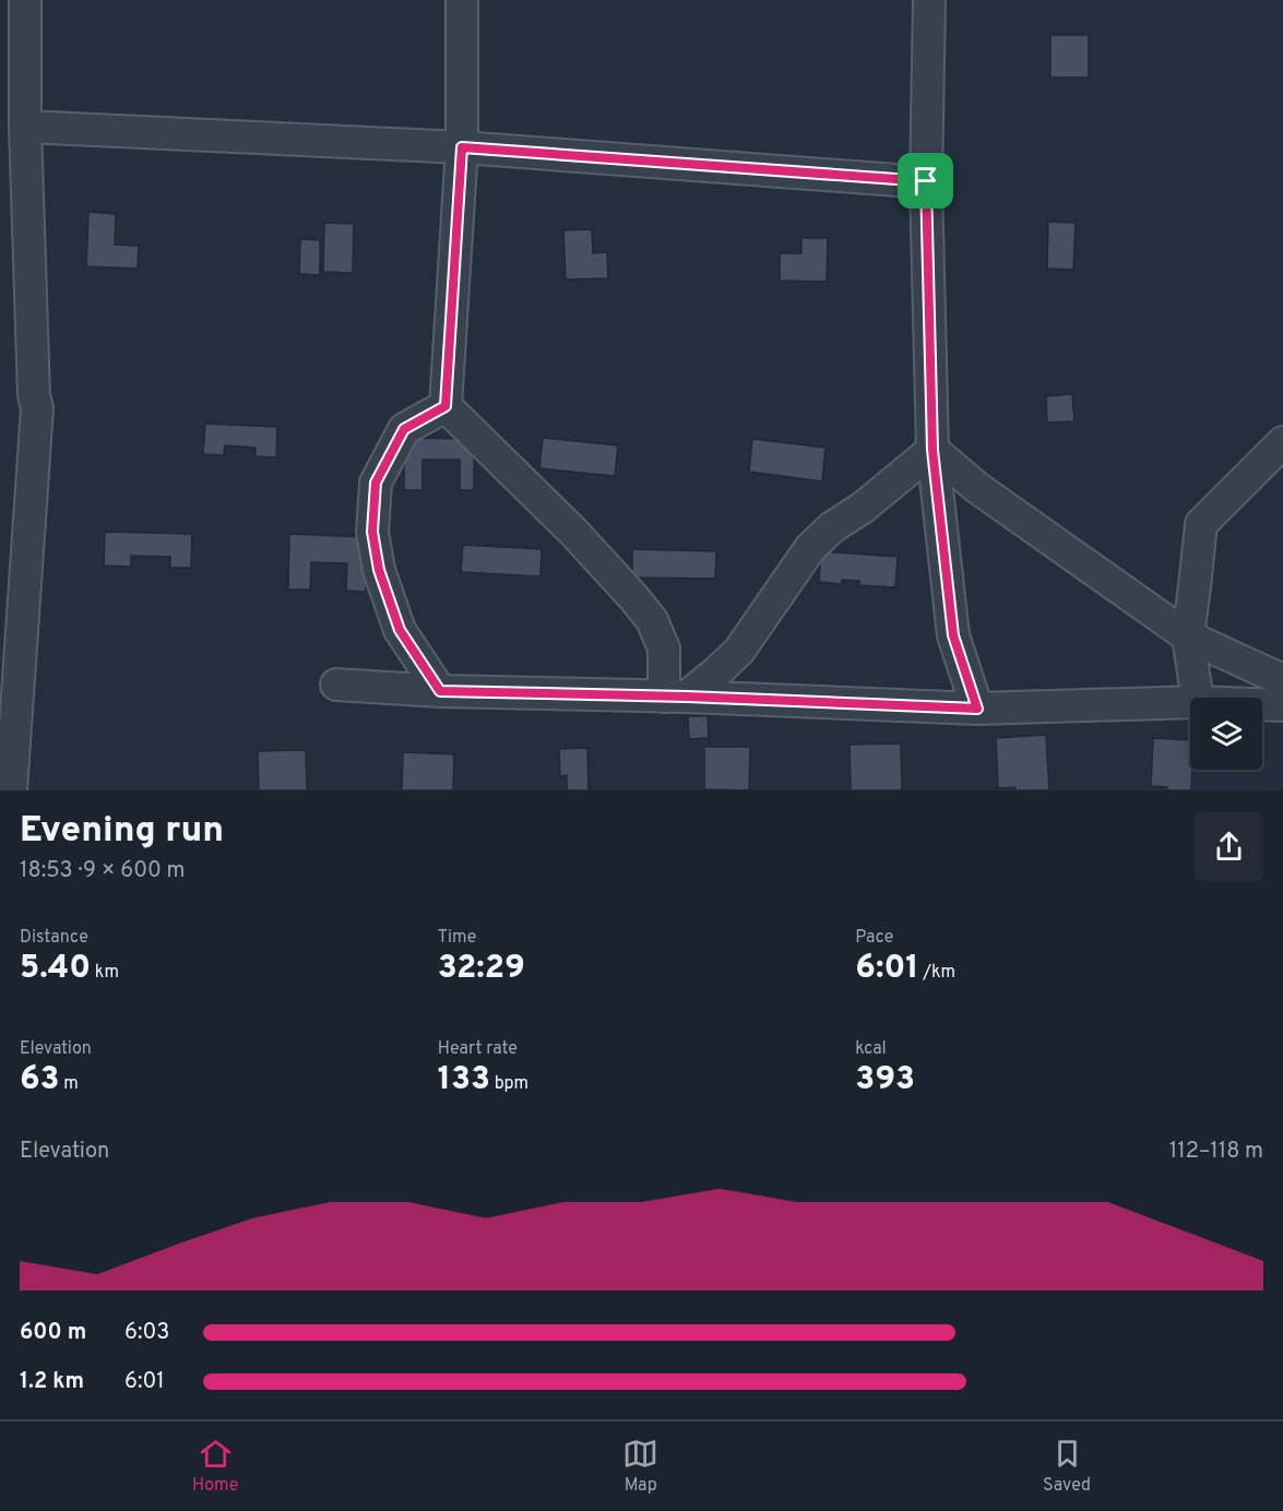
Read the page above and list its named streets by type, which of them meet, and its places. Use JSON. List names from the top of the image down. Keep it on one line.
{"page":{"heading":["Evening run","18:53 · 9 × 600 m"],"stats":[["Distance","5.40 km"],["Time","32:29"],["Pace","6:01 /km"],["Elevation","63 m"],["Heart rate","133 bpm"],["kcal","393"]],"chart":["Elevation","112–118 m"],"list":[{"name":"600 m","note":"6:03"},{"name":"1.2 km","note":"6:01"}],"tabs":["Home","Map","Saved"]}}
